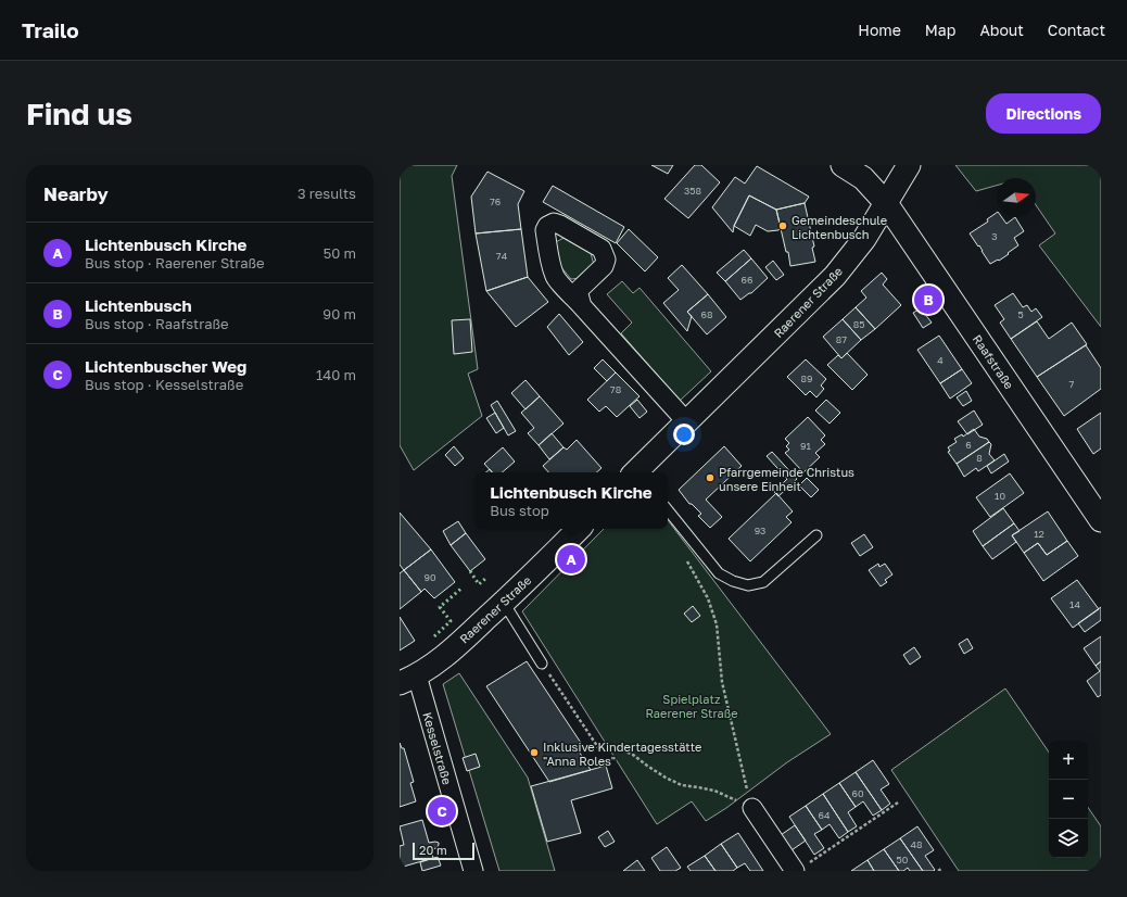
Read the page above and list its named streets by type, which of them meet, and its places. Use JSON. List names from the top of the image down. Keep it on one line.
{"streets":{"street":["Raerener Straße","Raafstraße","Kesselstraße"]},"crossings":[["Raerener Straße","Raafstraße"],["Raerener Straße","Kesselstraße"]],"parks":["Spielplatz Raerener Straße"],"places":["Gemeindeschule Lichtenbusch","Pfarrgemeinde Christus unsere Einheit","Inklusive Kindertagesstätte \"Anna Roles\""],"house_numbers":["358","76","3","74","66","68","5","85","87","4","89","7","78","6","91","8","10","93","12","90","14","60","64","48","50"],"scale_bar":"20 m","north":"right","page":{"header":"Trailo","nav":["Home","Map","About","Contact"],"buttons":"Directions","title":"Find us","heading":["Nearby","3 results"],"list":[{"mark":"A","name":"Lichtenbusch Kirche","note":"Bus stop · Raerener Straße","value":"50 m"},{"mark":"B","name":"Lichtenbusch","note":"Bus stop · Raafstraße","value":"90 m"},{"mark":"C","name":"Lichtenbuscher Weg","note":"Bus stop · Kesselstraße","value":"140 m"}],"pins":["B","A","C"],"popup":["Lichtenbusch Kirche","Bus stop"],"map_buttons":["+","−"],"scale":"20 m"}}
